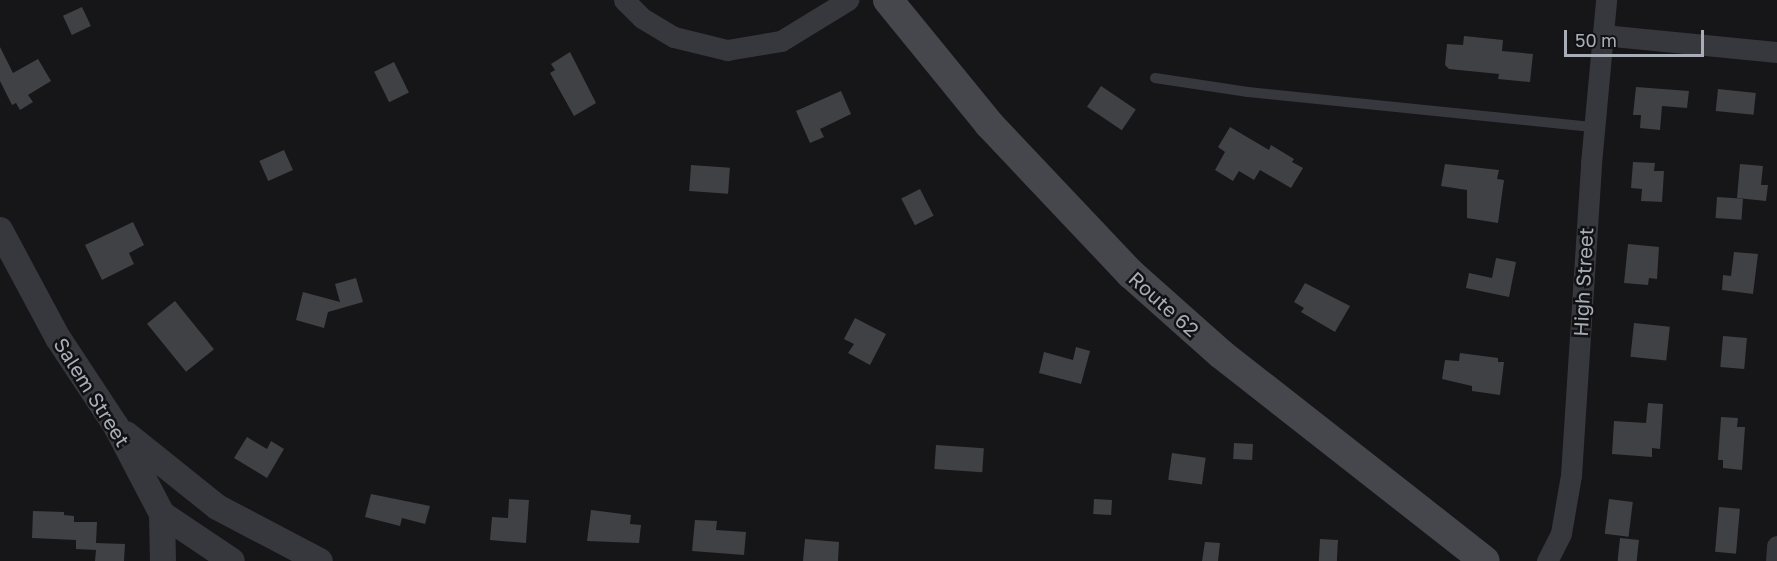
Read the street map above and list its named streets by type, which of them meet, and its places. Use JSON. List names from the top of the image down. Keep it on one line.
{"streets":{"main road":["Route 62"],"street":["High Street","Salem Street"]},"scale_bar":"50 m"}
